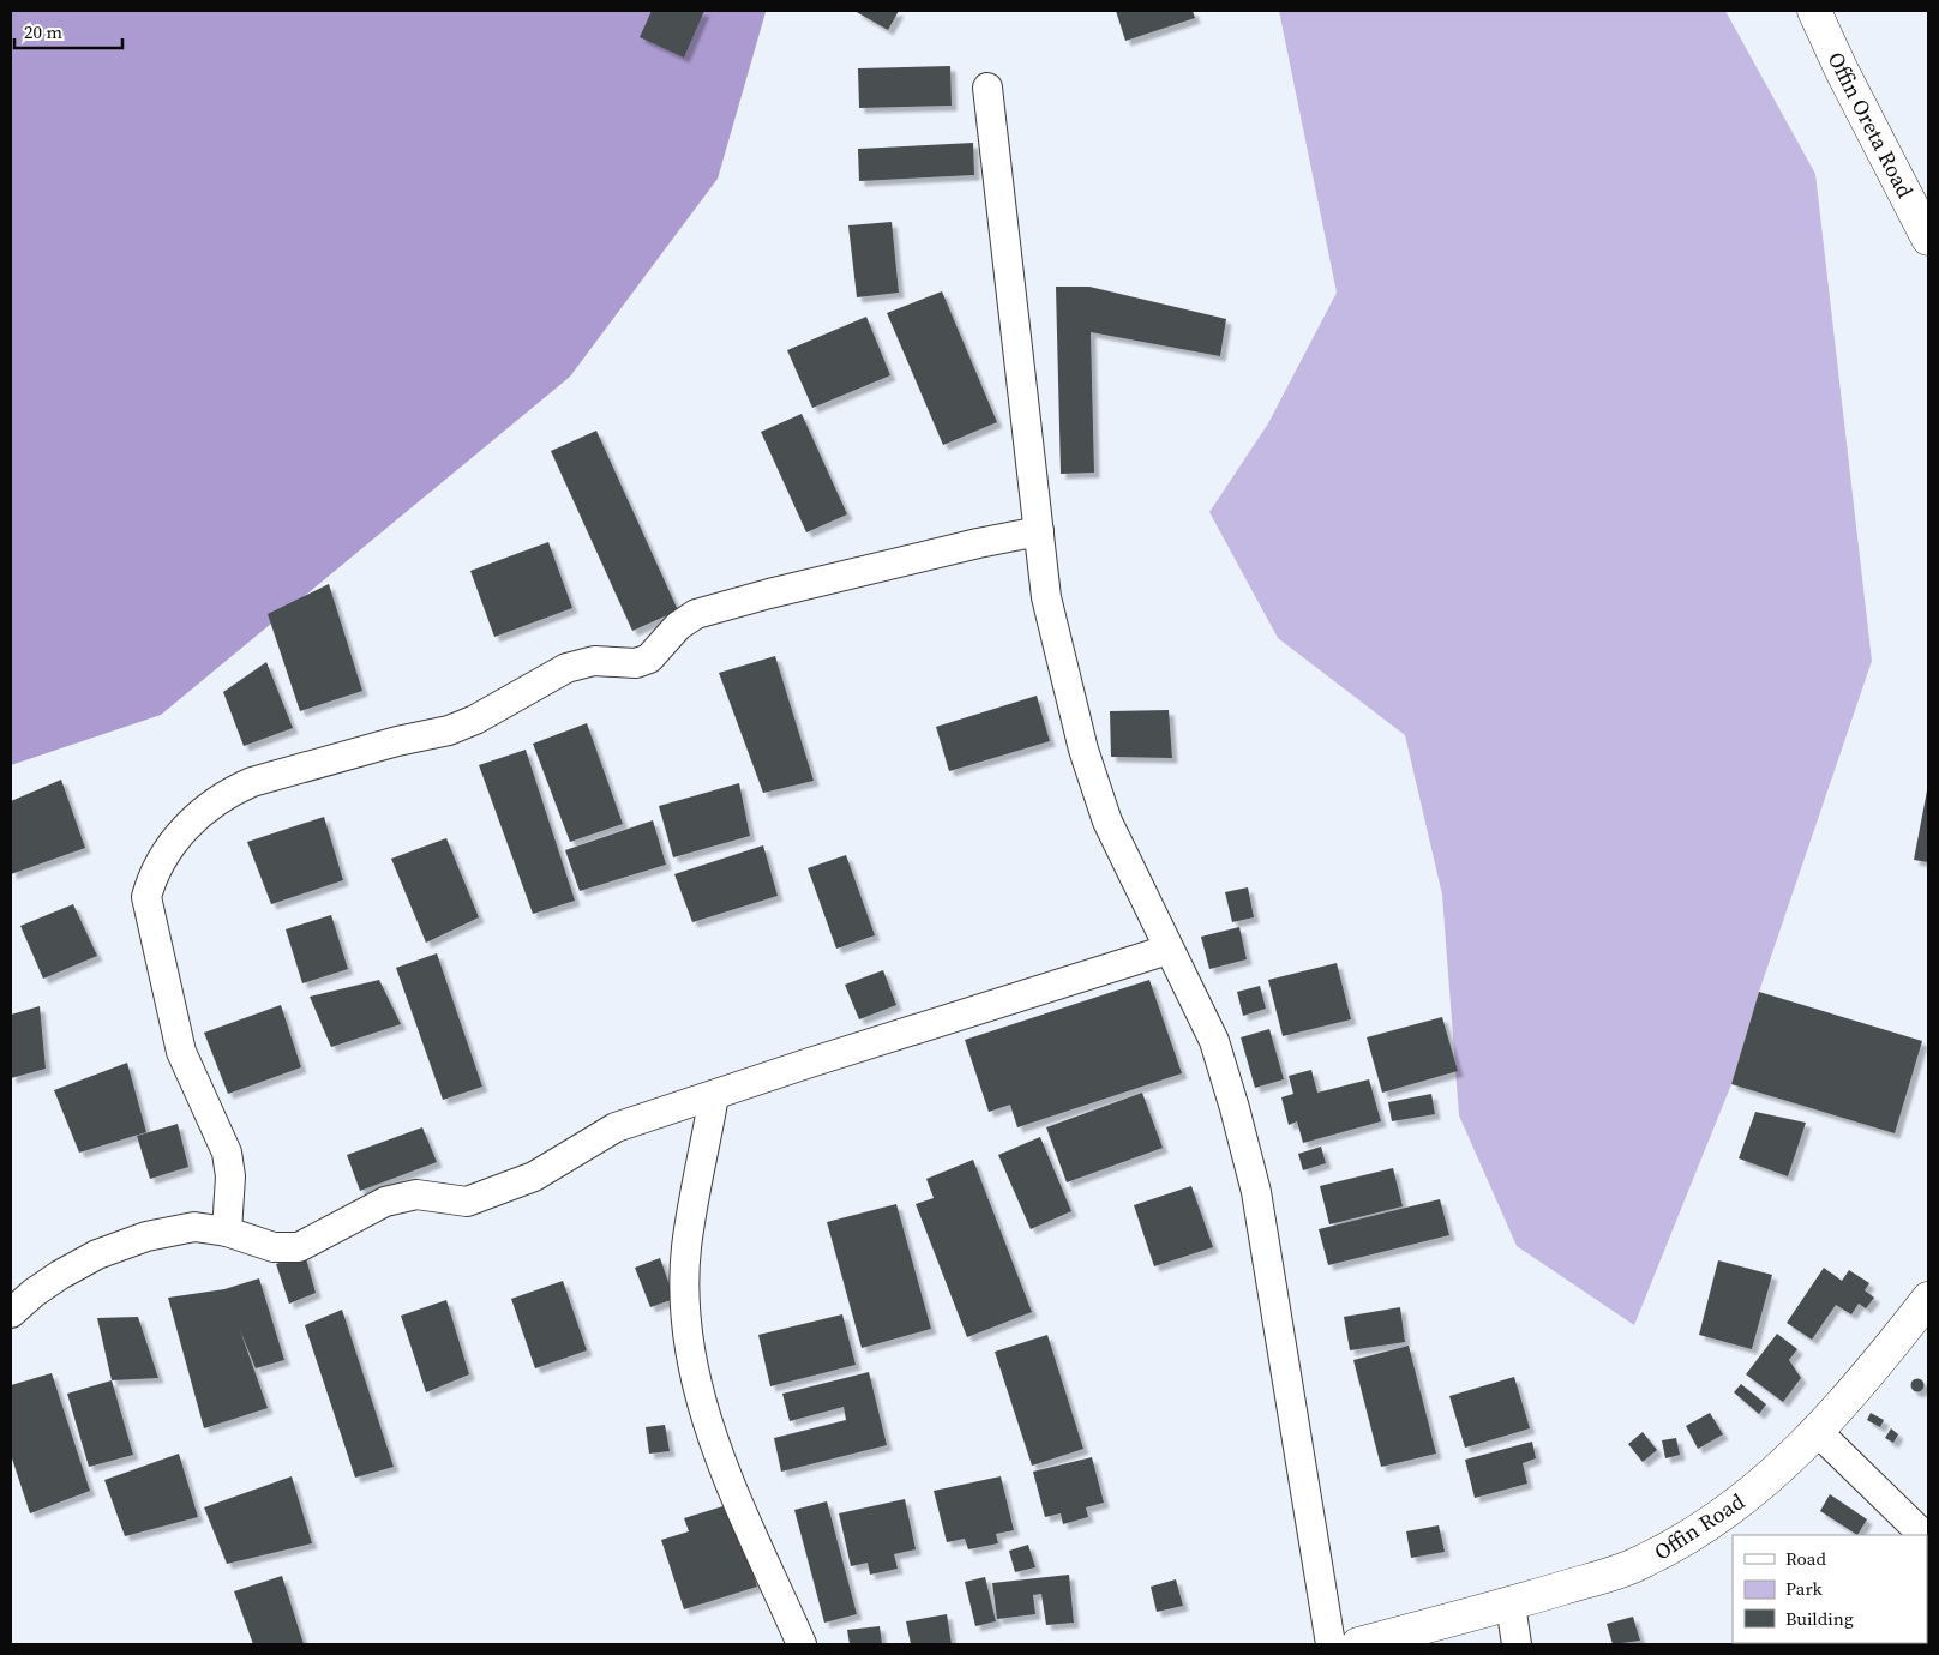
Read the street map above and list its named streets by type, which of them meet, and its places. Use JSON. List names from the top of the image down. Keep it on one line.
{"streets":{"street":["Offin Oreta Road","Offin Road"]},"legend":["Road","Park","Building"],"scale_bar":"20 m"}
